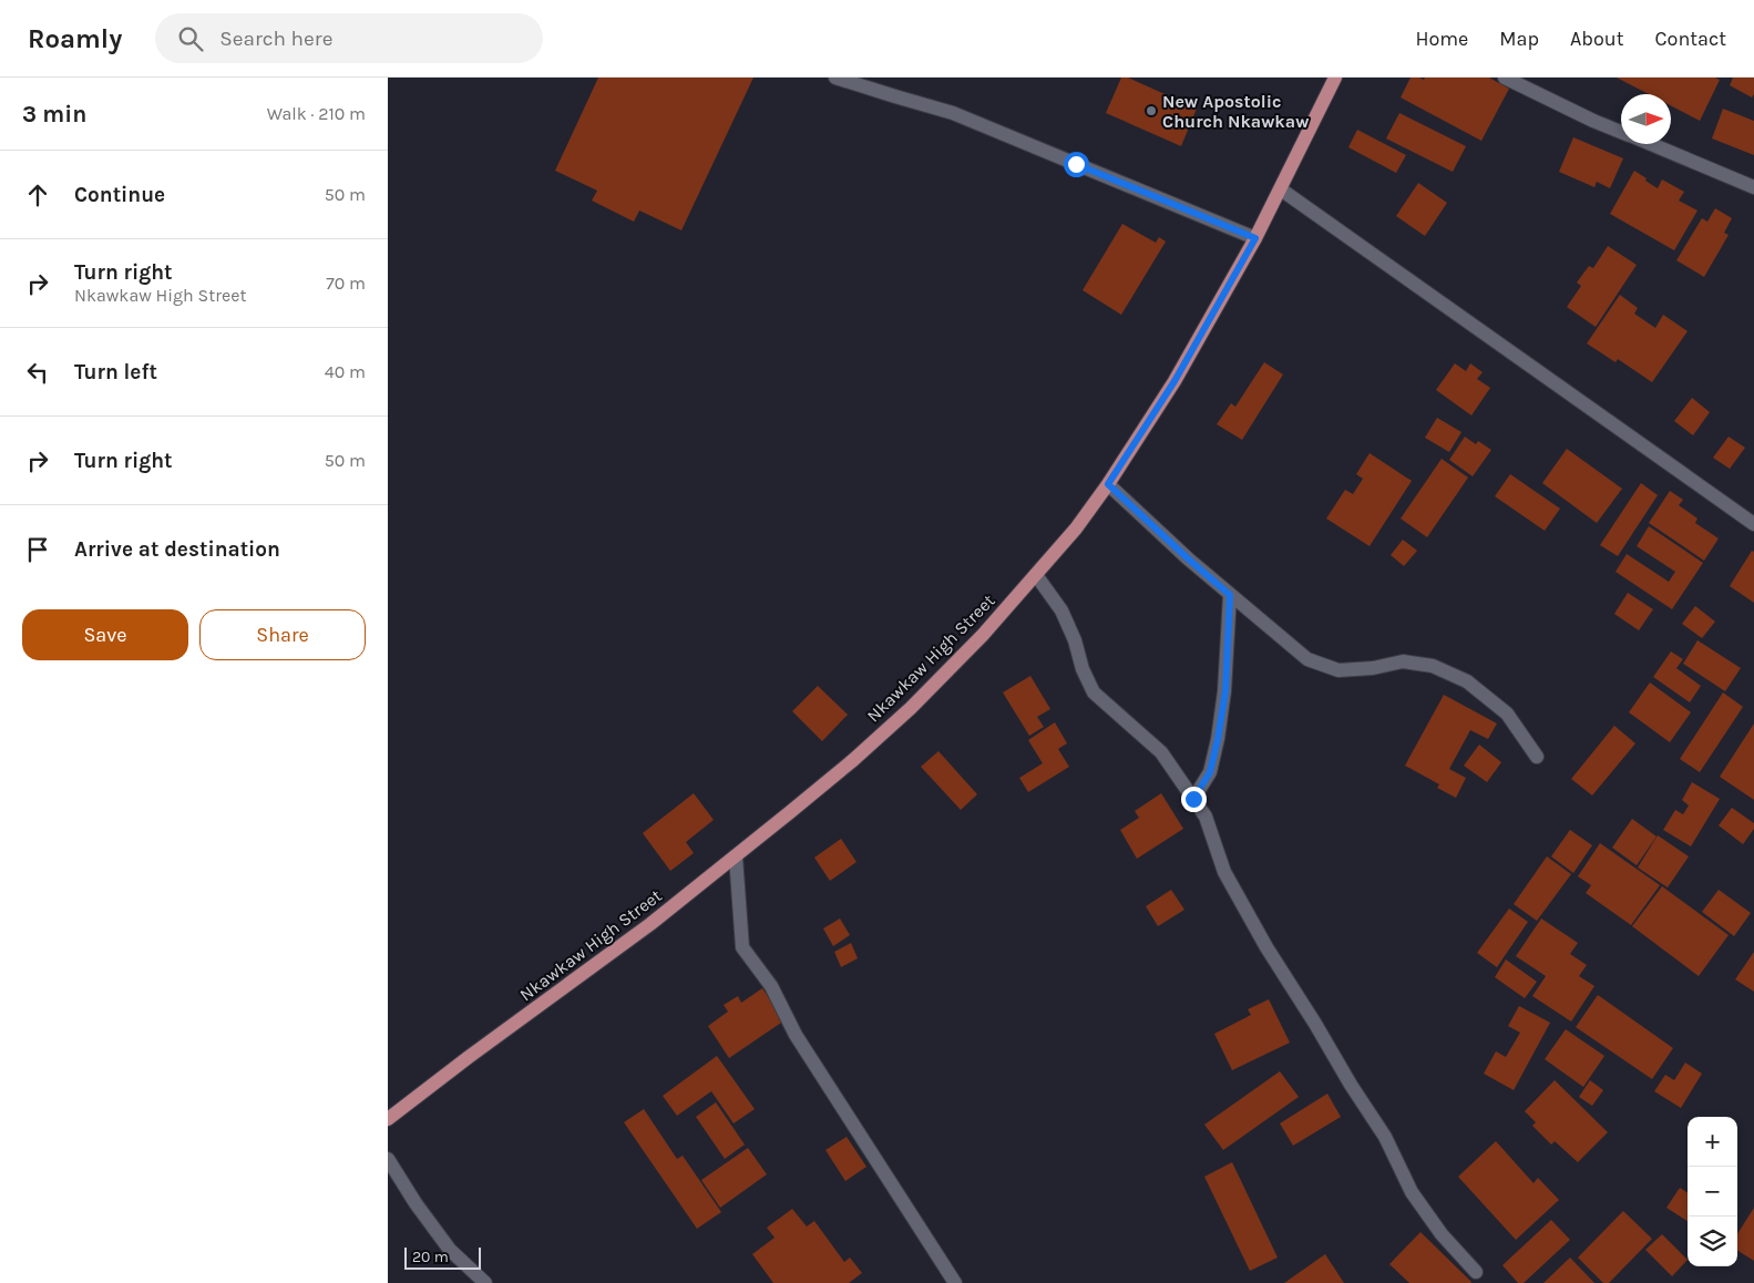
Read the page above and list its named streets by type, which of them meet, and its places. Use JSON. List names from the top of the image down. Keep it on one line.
{"streets":{"main road":["Nkawkaw High Street"]},"places":["New Apostolic Church Nkawkaw"],"scale_bar":"20 m","north":"right","page":{"header":"Roamly","search":"Search here","nav":["Home","Map","About","Contact"],"heading":["3 min","Walk · 210 m"],"list":[["Continue","50 m"],["Turn right","Nkawkaw High Street","70 m"],["Turn left","40 m"],["Turn right","50 m"],"Arrive at destination"],"buttons":["Save","Share"],"map_buttons":["+","−"],"scale":"20 m"}}
